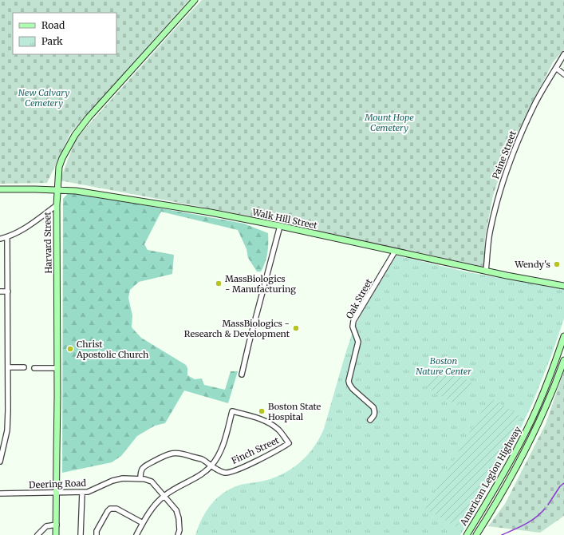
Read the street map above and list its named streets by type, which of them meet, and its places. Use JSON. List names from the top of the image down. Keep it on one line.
{"streets":{"main road":["Walk Hill Street","Harvard Street","American Legion Highway"],"street":["Paine Street","Oak Street","Finch Street","Deering Road"]},"crossings":[["Paine Street","Walk Hill Street"],["Walk Hill Street","Harvard Street"],["Walk Hill Street","Oak Street"],["Harvard Street","Deering Road"],["Finch Street","Deering Road"]],"parks":["New Calvary Cemetery","Mount Hope Cemetery","Boston Nature Center"],"places":["Wendy's","MassBiologics - Manufacturing","MassBiologics - Research & Development","Christ Apostolic Church","Boston State Hospital"],"legend":["Road","Park"]}
